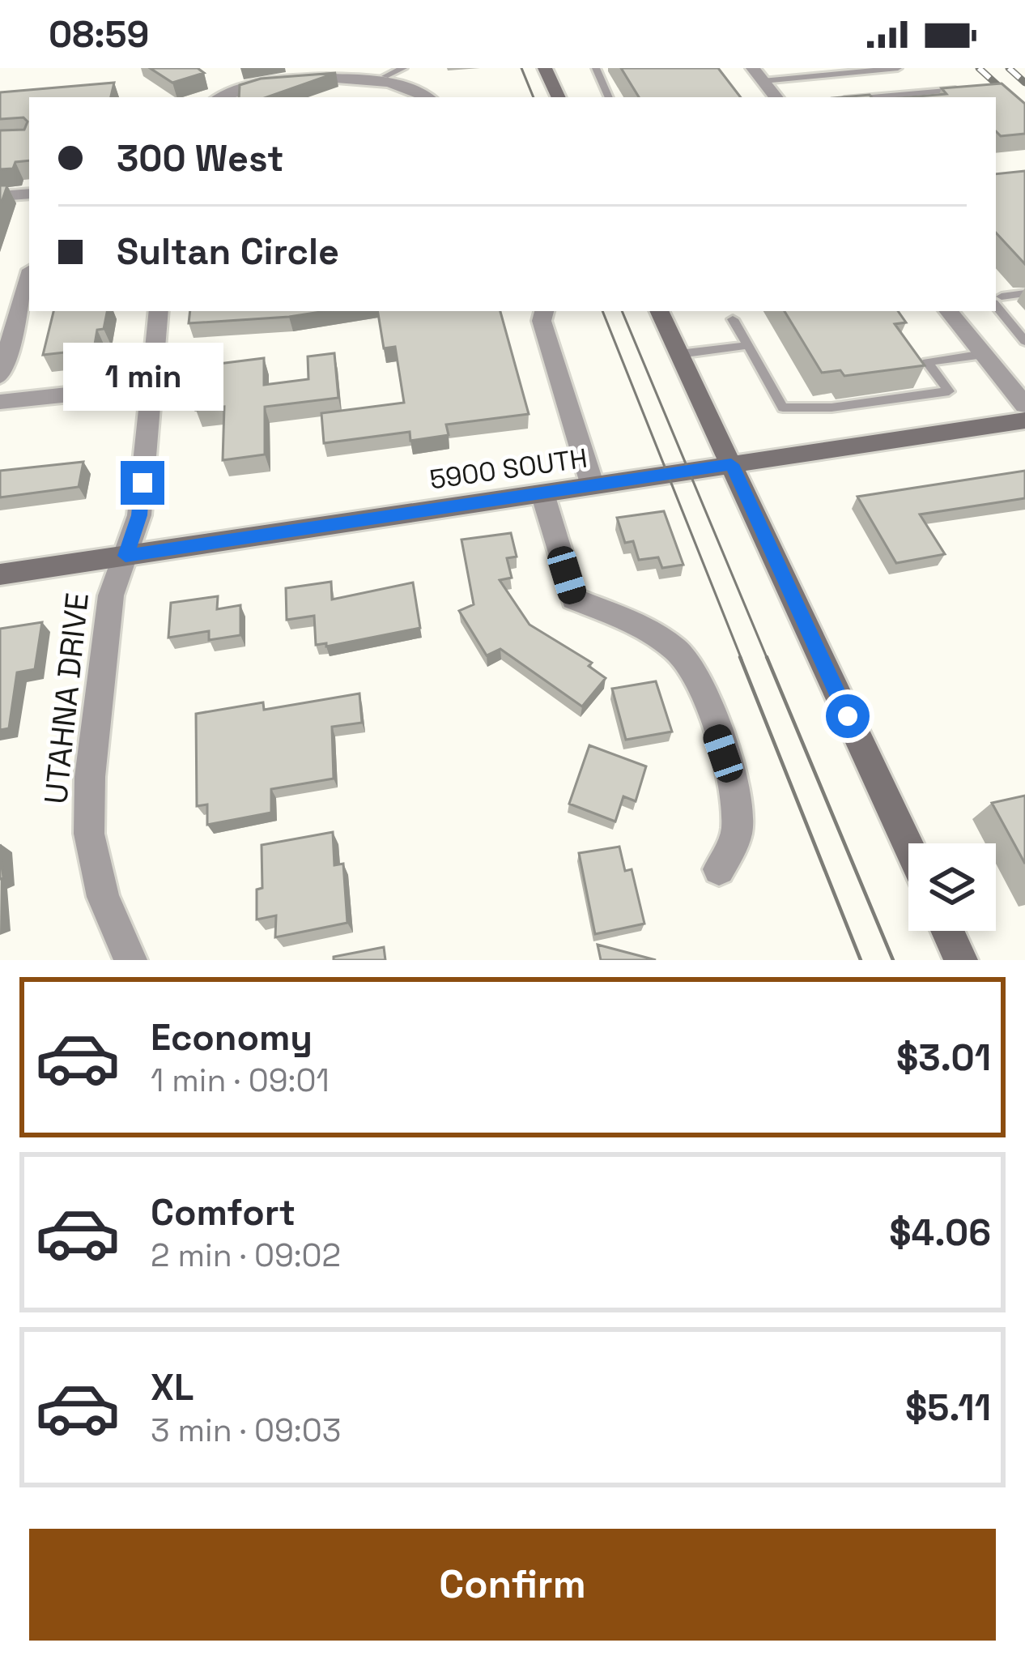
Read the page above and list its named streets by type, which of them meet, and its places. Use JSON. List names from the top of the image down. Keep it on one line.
{"streets":{"street":["5900 SOUTH","UTAHNA DRIVE"]},"crossings":[["5900 SOUTH","UTAHNA DRIVE"]],"page":{"status":"08:59","banner":["300 West","Sultan Circle"],"bubble":"1 min","list":[{"name":"Economy","note":"1 min · 09:01","value":"$3.01"},{"name":"Comfort","note":"2 min · 09:02","value":"$4.06"},{"name":"XL","note":"3 min · 09:03","value":"$5.11"}],"buttons":"Confirm"}}
